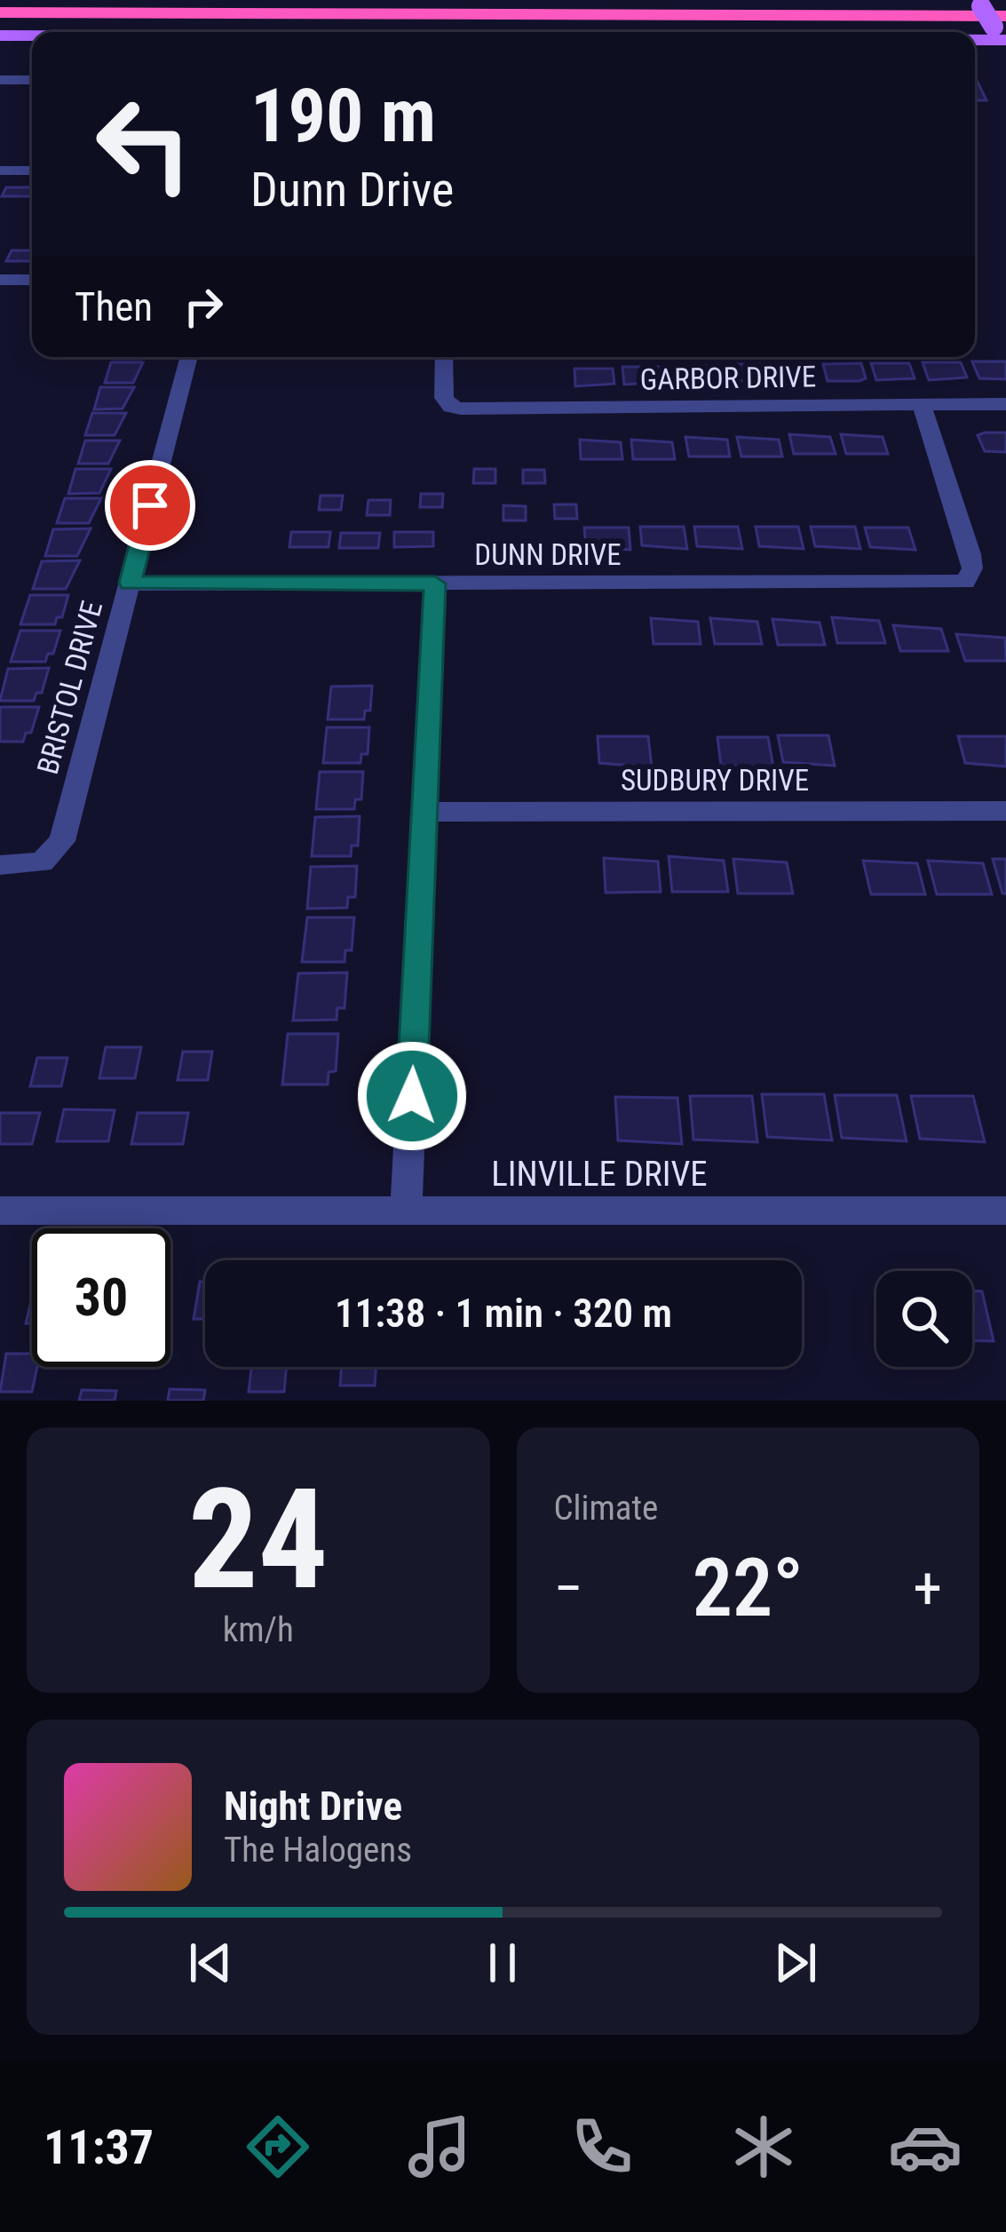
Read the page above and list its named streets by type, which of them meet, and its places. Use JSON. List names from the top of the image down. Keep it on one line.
{"streets":{"street":["GARBOR DRIVE","DUNN DRIVE","BRISTOL DRIVE","SUDBURY DRIVE","LINVILLE DRIVE"]},"crossings":[["GARBOR DRIVE","DUNN DRIVE"],["DUNN DRIVE","BRISTOL DRIVE"]],"page":{"turn":["190 m","Dunn Drive"],"then":"Then","limit":"30","trip":"11:38 · 1 min · 320 m","tile":[["24","km/h"],"Climate"],"heat":["−","22°","+"],"song":["Night Drive","The Halogens"],"tabs":"11:37"}}
